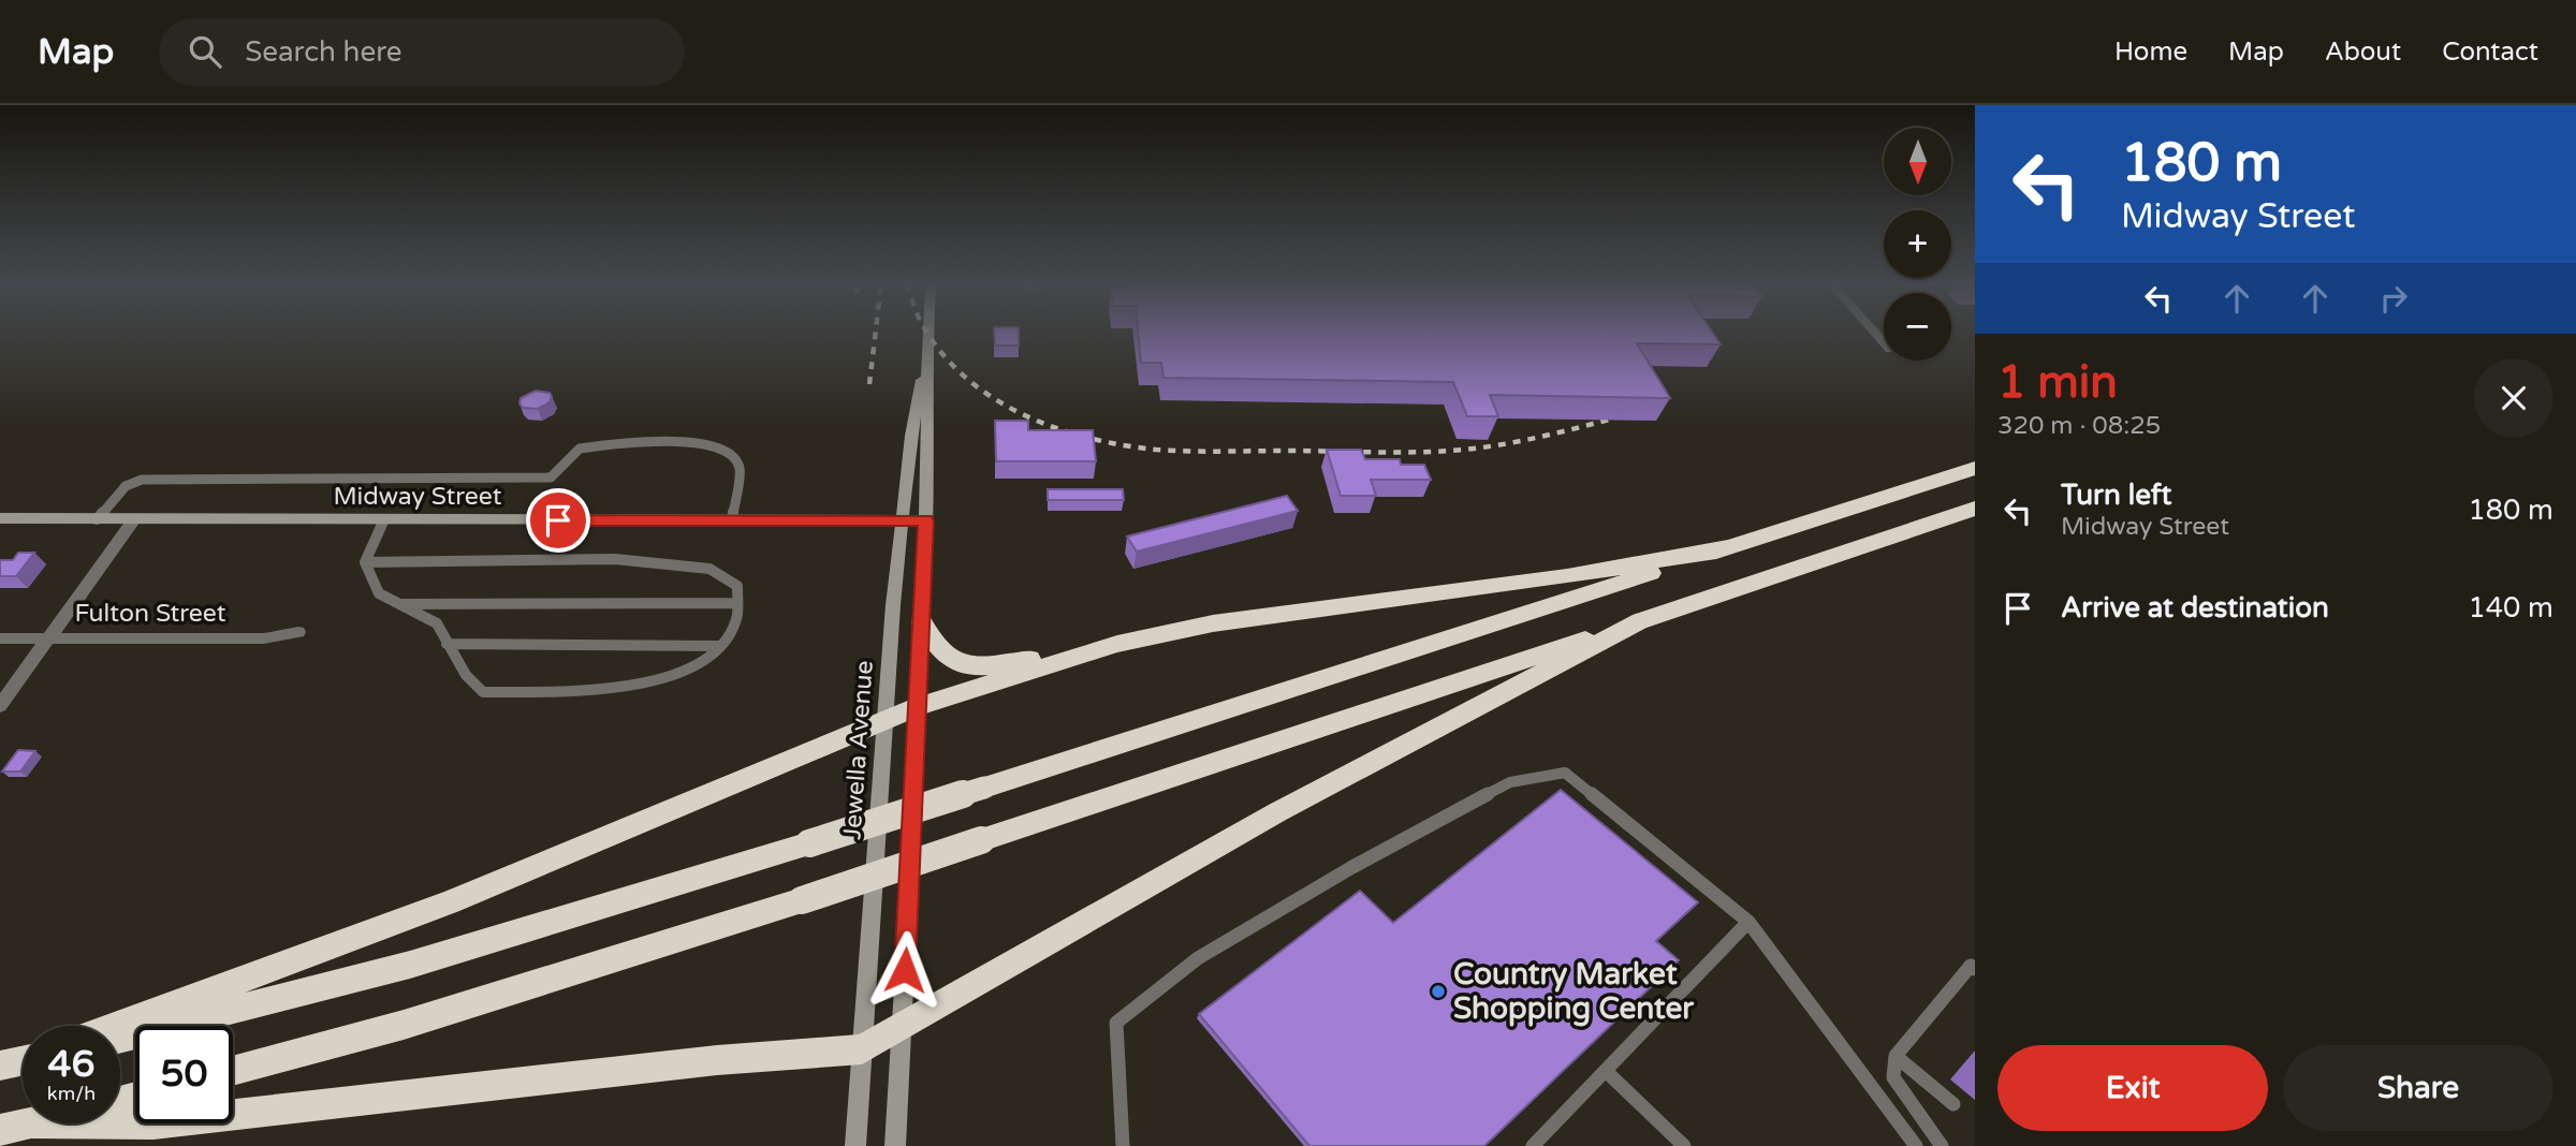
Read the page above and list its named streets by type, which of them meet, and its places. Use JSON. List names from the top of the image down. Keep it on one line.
{"streets":{"main road":["Midway Street","Jewella Avenue"],"street":["Fulton Street"]},"crossings":[["Midway Street","Jewella Avenue"]],"places":["Country Market Shopping Center"],"north":"bottom","page":{"header":"Map","search":"Search here","nav":["Home","Map","About","Contact"],"turn":["180 m","Midway Street"],"map_buttons":["+","−"],"heading":["1 min","320 m · 08:25"],"list":[{"name":"Turn left","note":"Midway Street","value":"180 m"},{"name":"Arrive at destination","value":"140 m"}],"speed":"46 km/h","limit":"50","buttons":["Exit","Share"]}}
